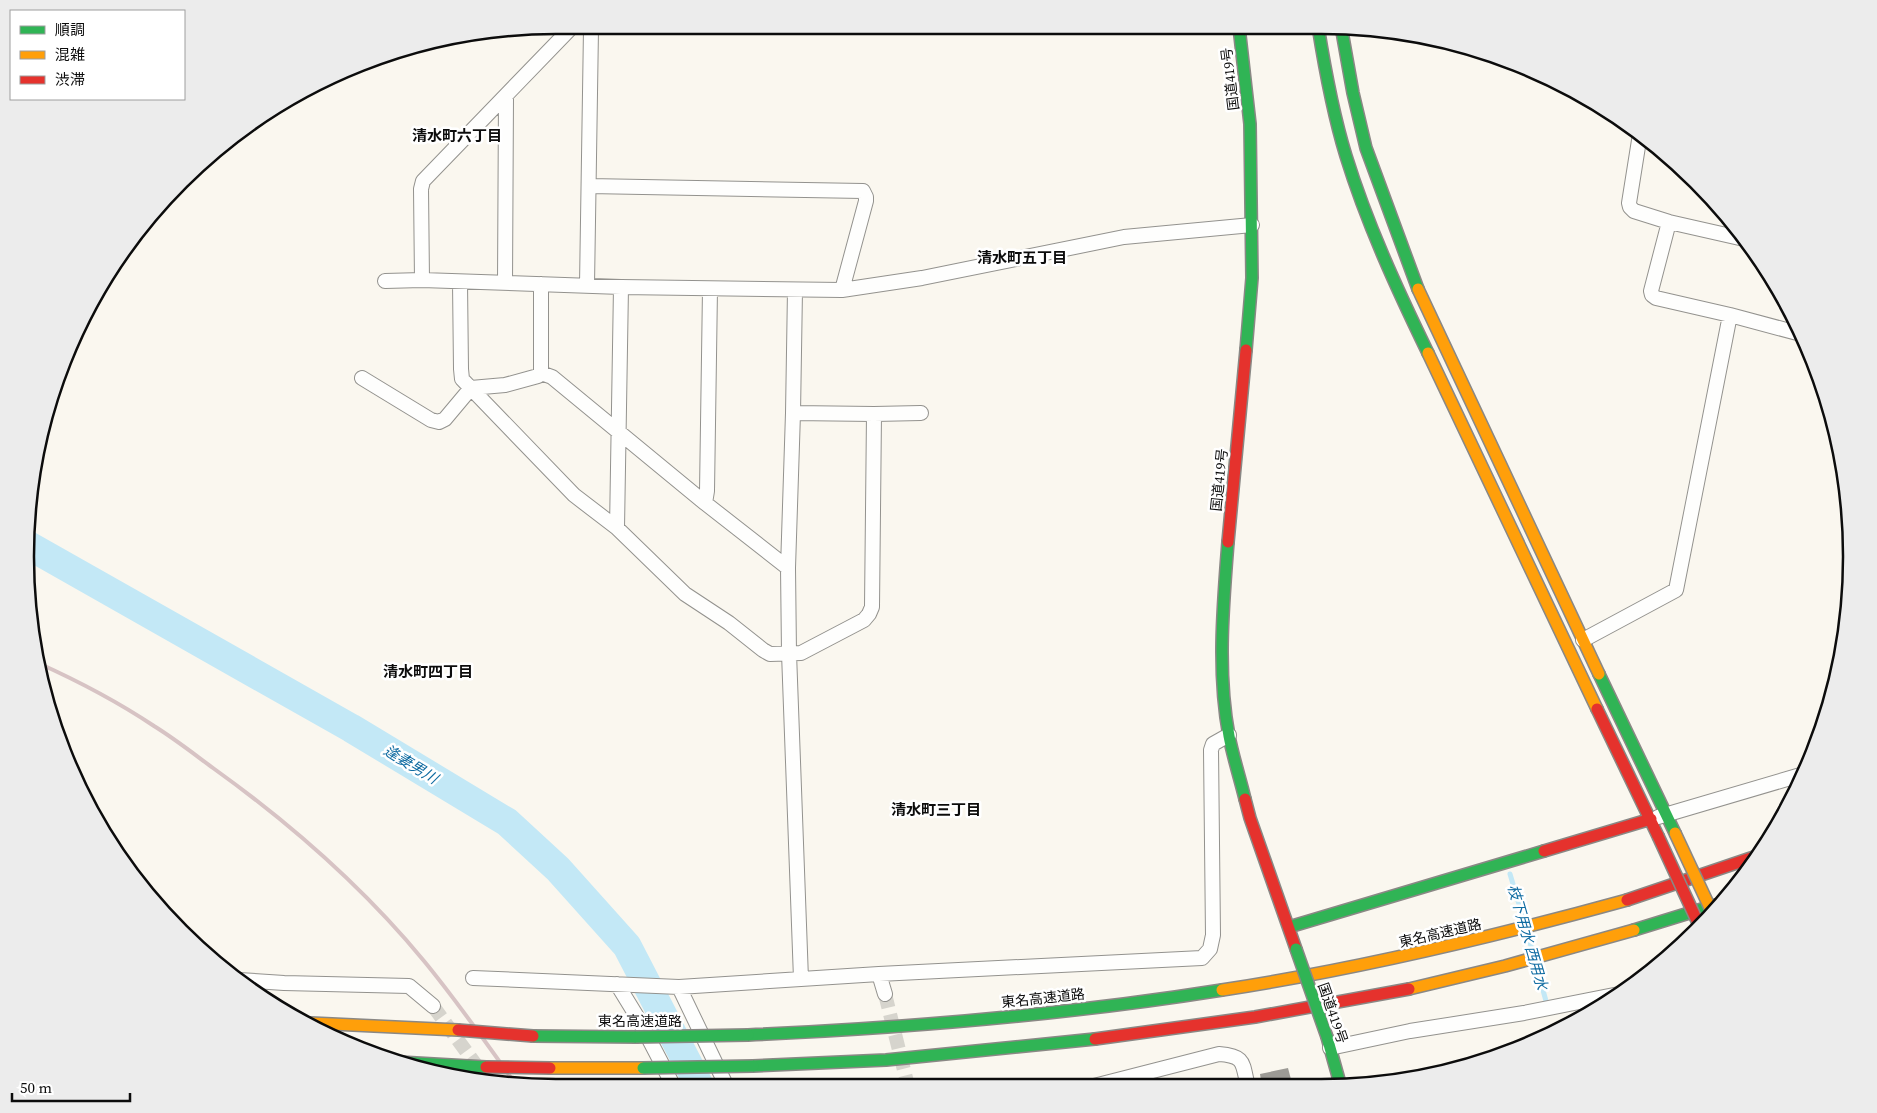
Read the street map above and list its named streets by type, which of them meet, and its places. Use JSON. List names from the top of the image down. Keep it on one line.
{"streets":{"main road":["国道419号","東名高速道路"]},"districts":["清水町六丁目","清水町五丁目","清水町四丁目","清水町三丁目"],"water":["逢妻男川","枝下用水 西用水"],"legend":["順調","混雑","渋滞"],"scale_bar":"50 m"}
